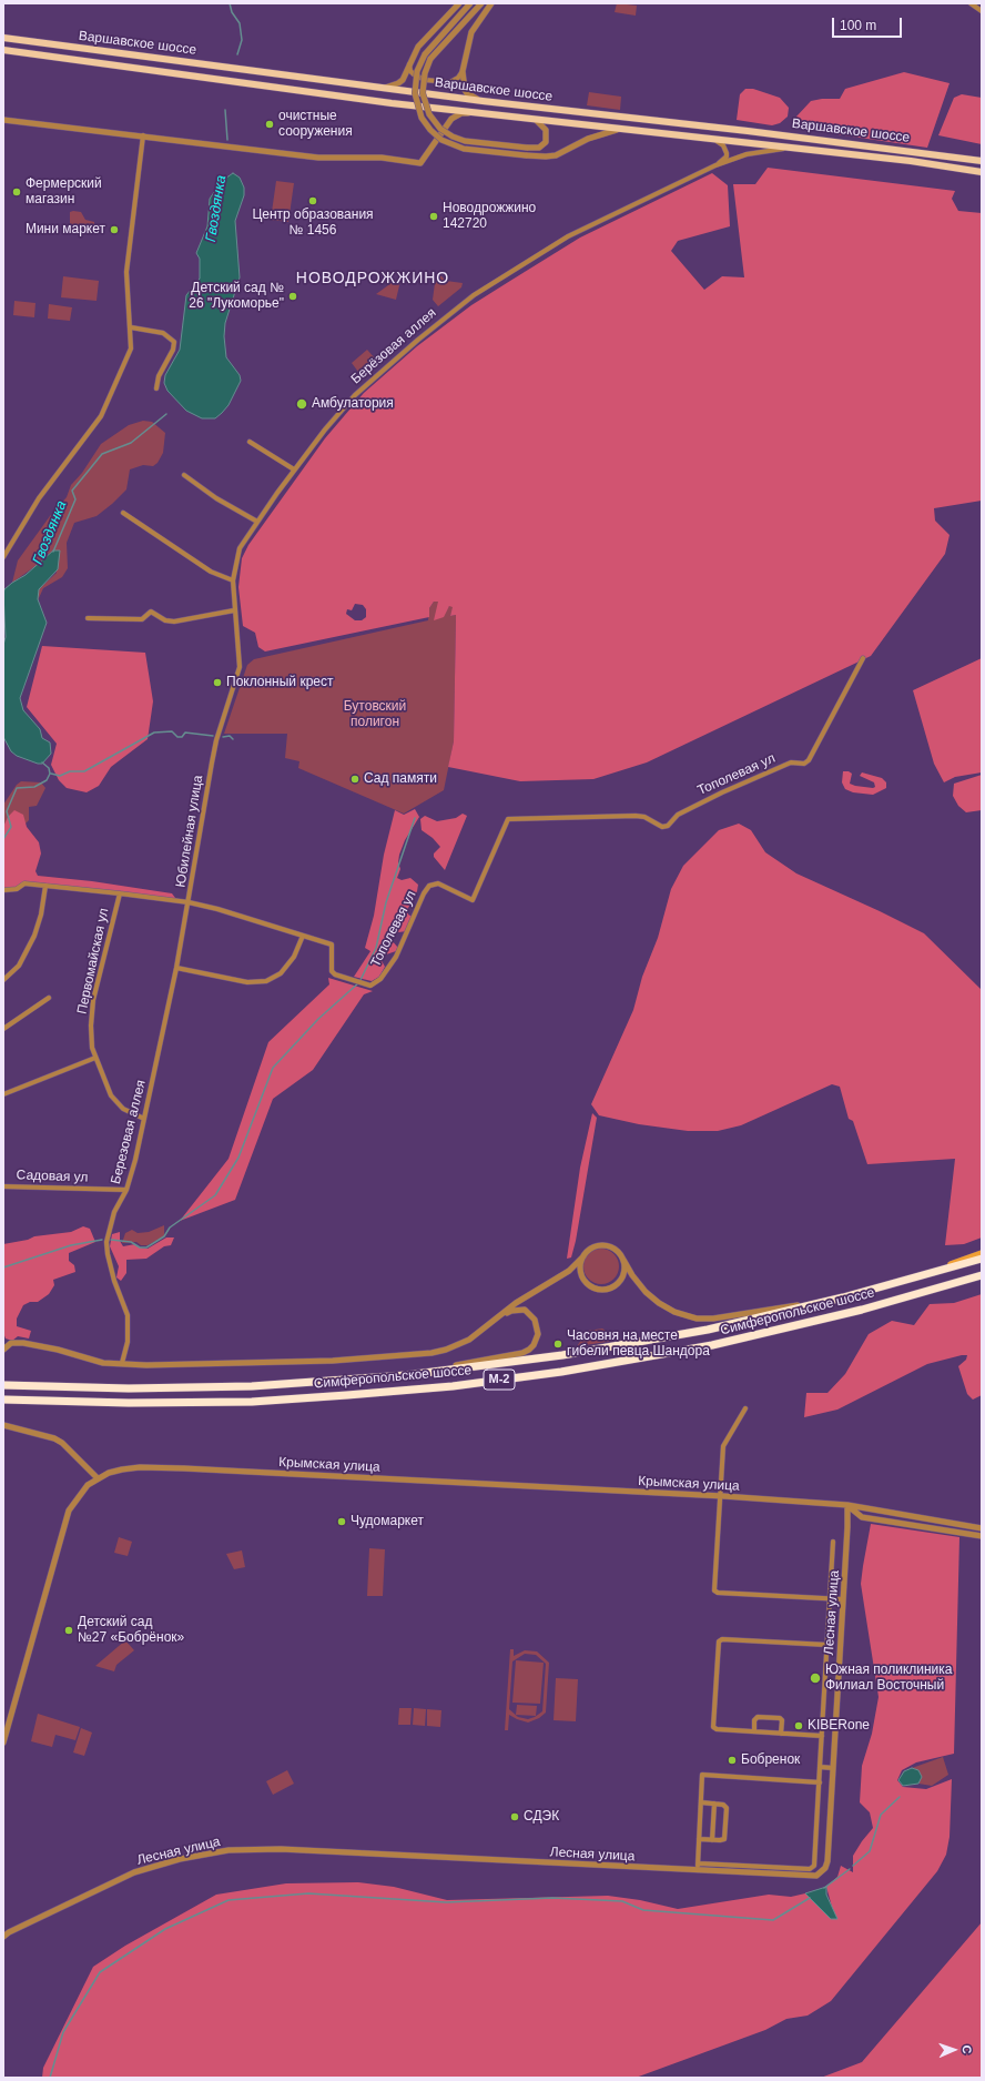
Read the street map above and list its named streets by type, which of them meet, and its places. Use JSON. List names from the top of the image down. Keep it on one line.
{"streets":{"highway":["Симферопольское шоссе","М-2"],"main road":["Варшавское шоссе"],"street":["Берёзовая аллея","Тополевая ул","Юбилейная улица","Первомайская ул","Березовая аллея","Садовая ул","Крымская улица","Лесная улица"]},"crossings":[["Варшавское шоссе","Берёзовая аллея"],["Берёзовая аллея","Юбилейная улица"],["Тополевая ул","Юбилейная улица"],["Тополевая ул","Первомайская ул"],["Тополевая ул","Березовая аллея"],["Юбилейная улица","Березовая аллея"],["Первомайская ул","Березовая аллея"],["Березовая аллея","Садовая ул"],["Крымская улица","Лесная улица"]],"districts":["НОВОДРОЖЖИНО"],"water":["Гвоздянка"],"parks":["Бутовский полигон"],"places":["очистные сооружения","Фермерский магазин","Центр образования № 1456","Новодрожжино 142720","Мини маркет","Детский сад № 26 \"Лукоморье\"","Амбулатория","Поклонный крест","Сад памяти","Часовня на месте гибели певца Шандора","Чудомаркет","Детский сад №27 «Бобрёнок»","Южная поликлиника Филиал Восточный","KIBERone","Бобренок","СДЭК"],"scale_bar":"100 m","north":"right"}
